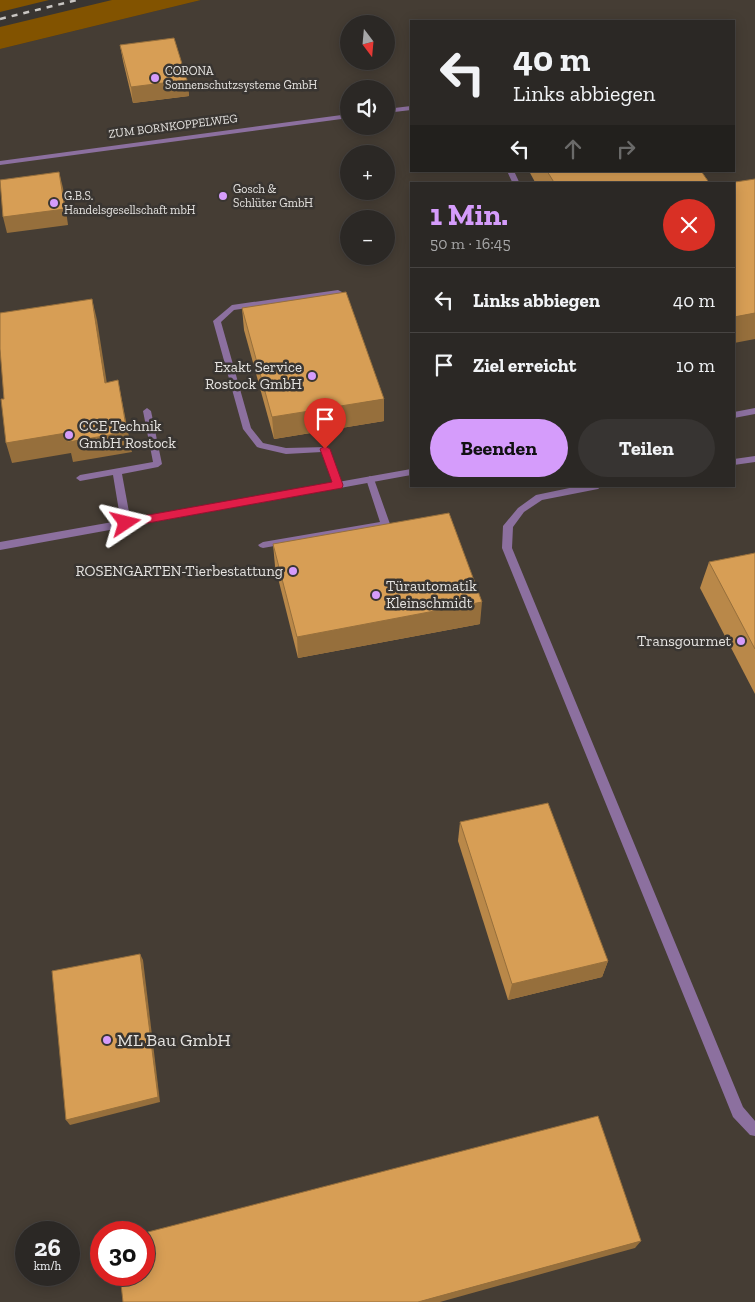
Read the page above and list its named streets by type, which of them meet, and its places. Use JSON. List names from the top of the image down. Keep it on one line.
{"streets":{"street":["ZUM BORNKOPPELWEG"]},"places":["CORONA Sonnenschutzsysteme GmbH","Gosch & Schlüter GmbH","G.B.S. Handelsgesellschaft mbH","Exakt Service Rostock GmbH","CCE Technik GmbH Rostock","ROSENGARTEN-Tierbestattung","Türautomatik Kleinschmidt","Transgourmet","ML Bau GmbH"],"north":"bottom","page":{"map_buttons":["+","−"],"turn":["40 m","Links abbiegen"],"heading":["1 Min.","50 m · 16:45"],"list":[{"name":"Links abbiegen","value":"40 m"},{"name":"Ziel erreicht","value":"10 m"}],"buttons":["Beenden","Teilen"],"speed":"26 km/h","limit":"30"}}
